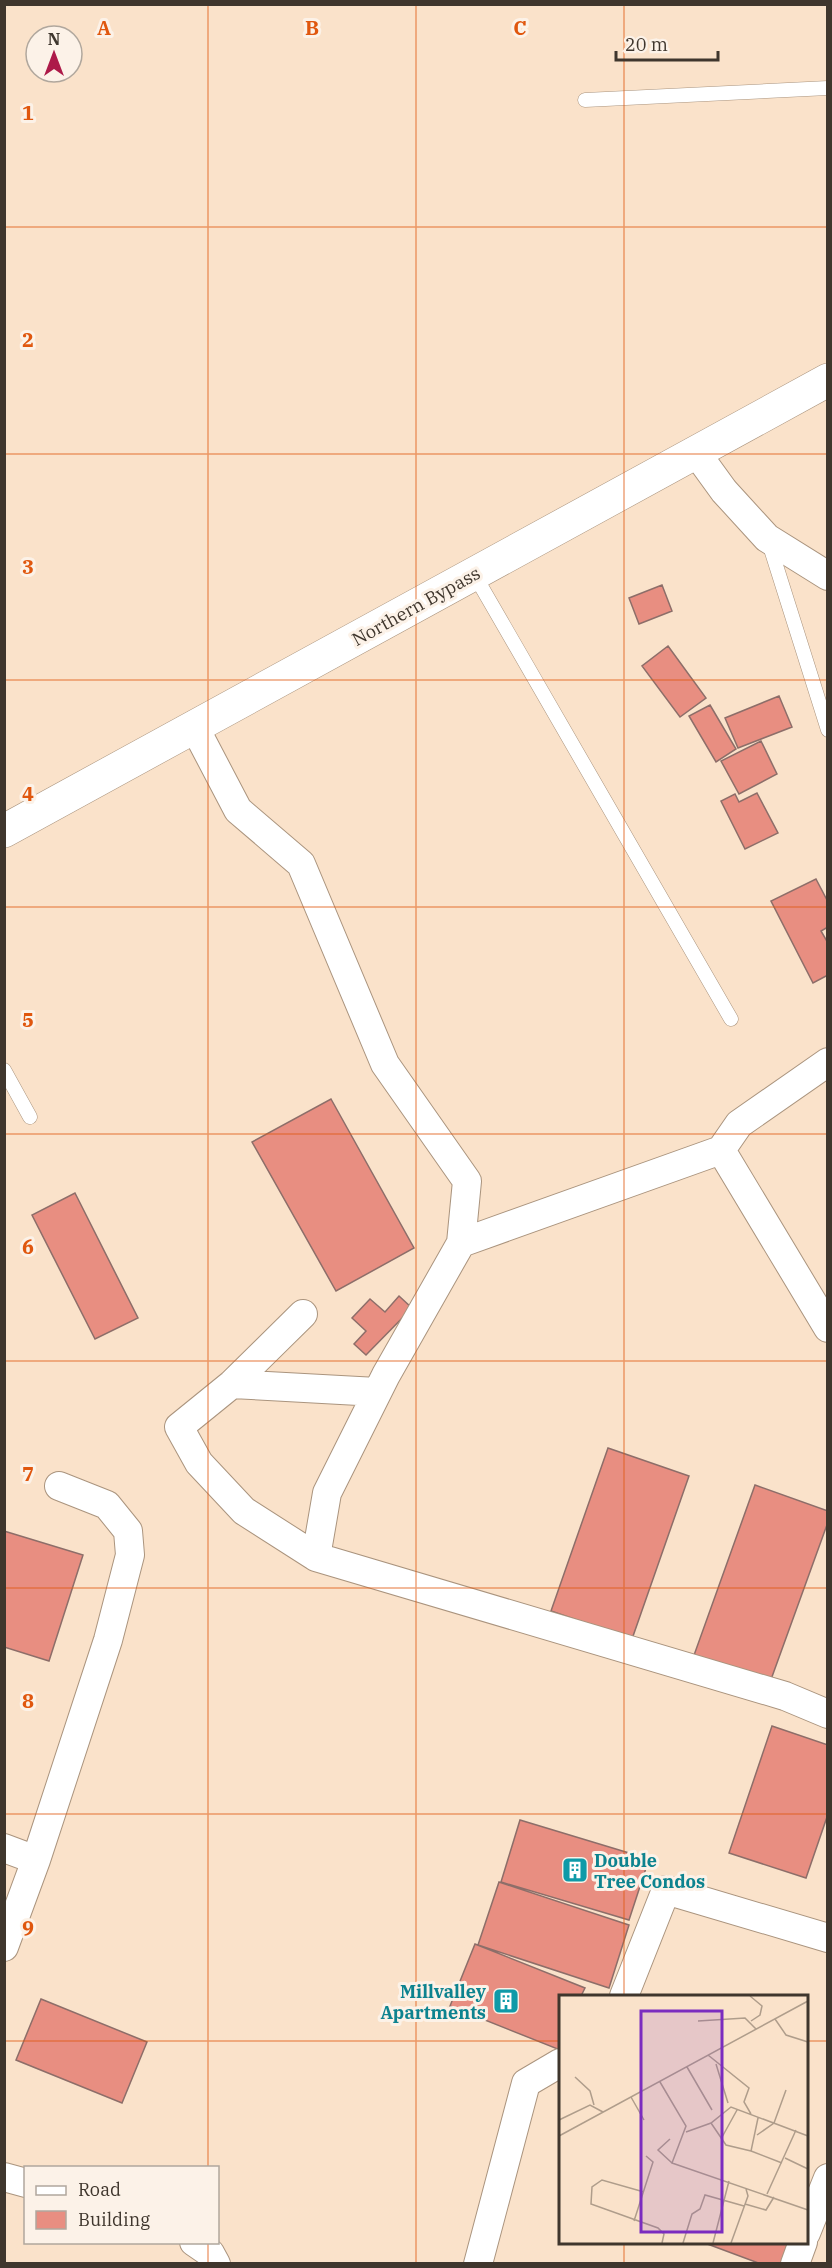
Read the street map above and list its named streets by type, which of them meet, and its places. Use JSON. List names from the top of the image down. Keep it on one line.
{"streets":{"main road":["Northern Bypass"]},"places":{"building":["Double Tree Condos","Millvalley Apartments"]},"legend":["Road","Building"],"scale_bar":"20 m","north":"top","grid":{"columns":["A","B","C"],"rows":["1","2","3","4","5","6","7","8","9"]}}
